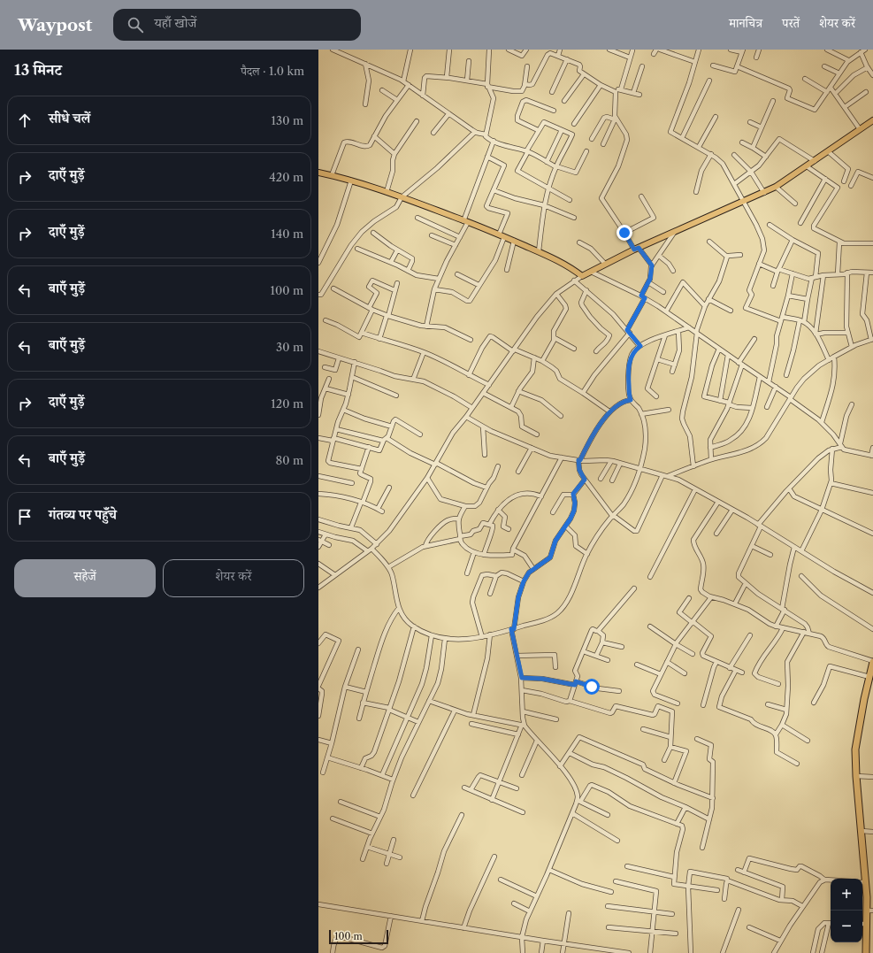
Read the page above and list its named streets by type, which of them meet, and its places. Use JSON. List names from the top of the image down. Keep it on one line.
{"scale_bar":"100 m","page":{"header":"Waypost","search":"यहाँ खोजें","nav":["मानचित्र","परतें","शेयर करें"],"heading":["13 मिनट","पैदल · 1.0 km"],"list":[["सीधे चलें","130 m"],["दाएँ मुड़ें","420 m"],["दाएँ मुड़ें","140 m"],["बाएँ मुड़ें","100 m"],["बाएँ मुड़ें","30 m"],["दाएँ मुड़ें","120 m"],["बाएँ मुड़ें","80 m"],"गंतव्य पर पहुँचे"],"buttons":["सहेजें","शेयर करें"],"map_buttons":["+","−"],"scale":"100 m"}}
